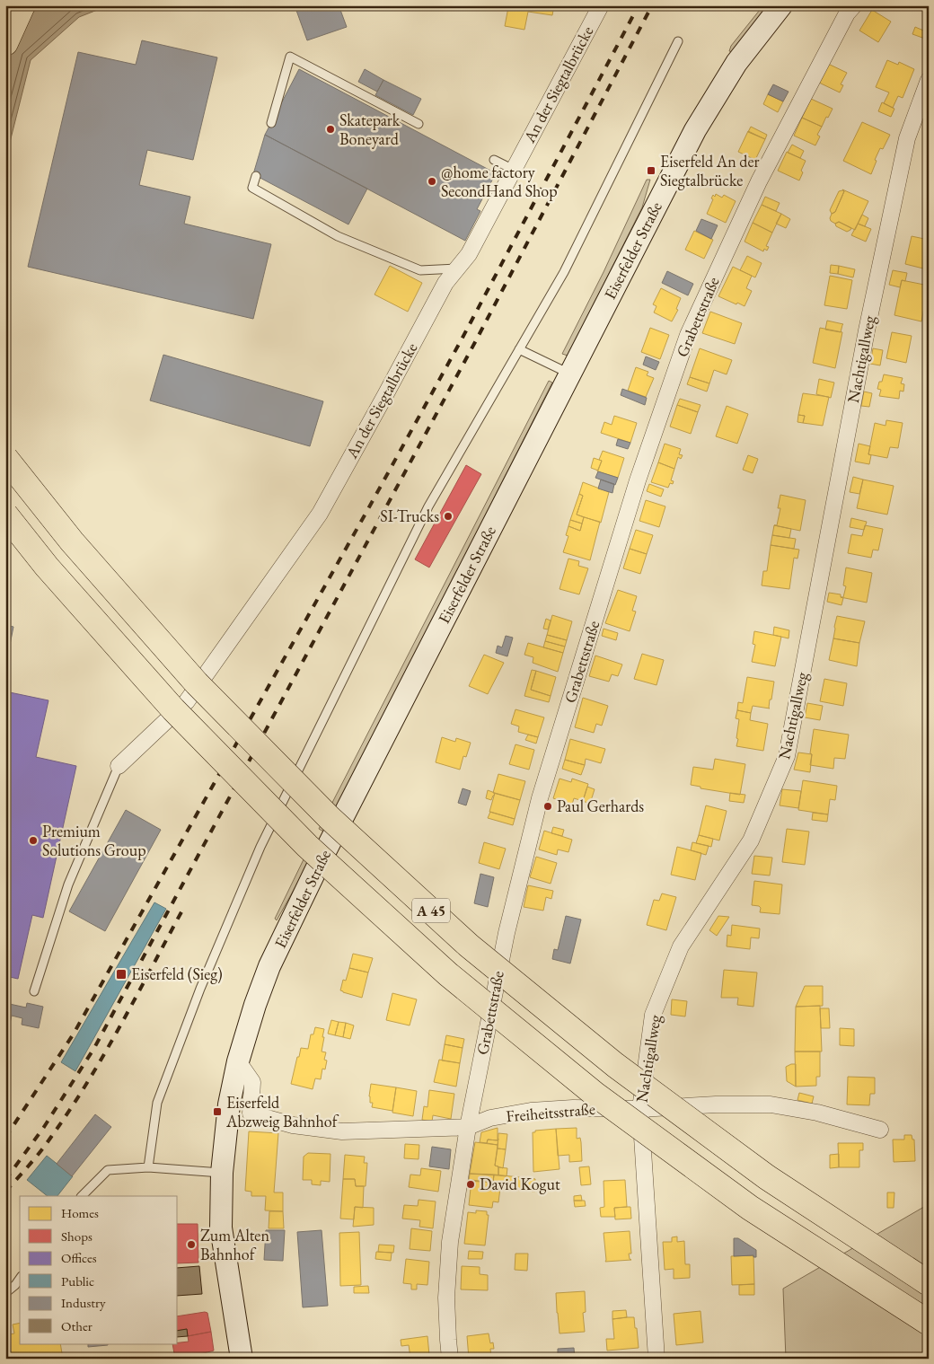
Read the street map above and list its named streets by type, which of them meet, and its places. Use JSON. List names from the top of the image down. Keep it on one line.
{"streets":{"highway":["A 45"],"main road":["Eiserfelder Straße"],"street":["An der Siegtalbrücke","Grabettstraße","Nachtigallweg","Freiheitsstraße"]},"crossings":[["Eiserfelder Straße","Freiheitsstraße"],["Grabettstraße","Freiheitsstraße"],["Nachtigallweg","Freiheitsstraße"]],"places":{"other":["Skatepark Boneyard","@home factory SecondHand Shop","SI-Trucks","Paul Gerhards","Premium Solutions Group","David Kogut","Zum Alten Bahnhof"],"transit":["Eiserfeld An der Siegtalbrücke","Eiserfeld (Sieg)","Eiserfeld Abzweig Bahnhof"]},"legend":["Homes","Shops","Offices","Public","Industry","Other"]}
